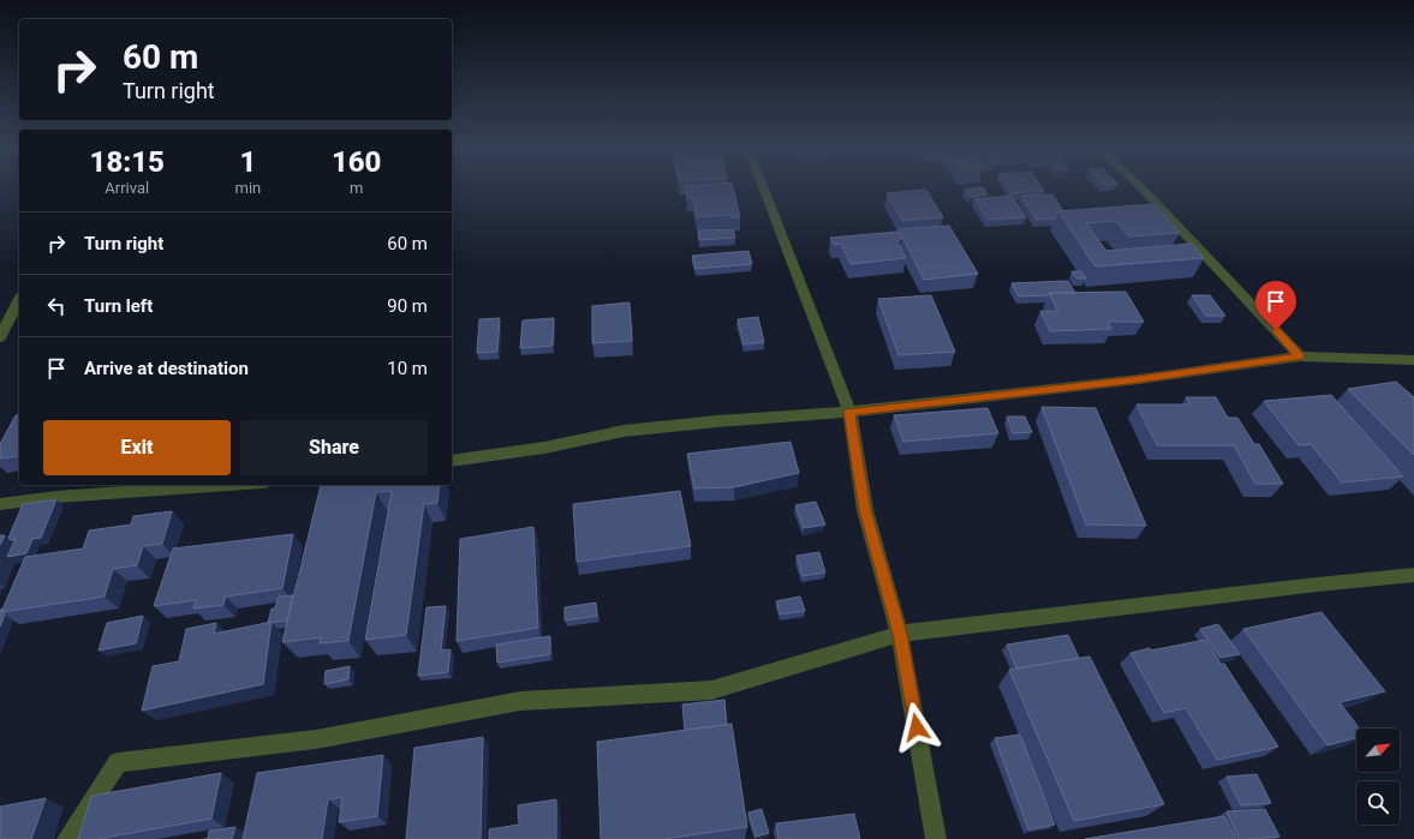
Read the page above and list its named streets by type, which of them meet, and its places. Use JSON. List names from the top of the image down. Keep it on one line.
{"north":"top right","page":{"turn":["60 m","Turn right"],"eta":["18:15","Arrival","1","min","160","m"],"list":[{"name":"Turn right","value":"60 m"},{"name":"Turn left","value":"90 m"},{"name":"Arrive at destination","value":"10 m"}],"buttons":["Exit","Share"]}}
